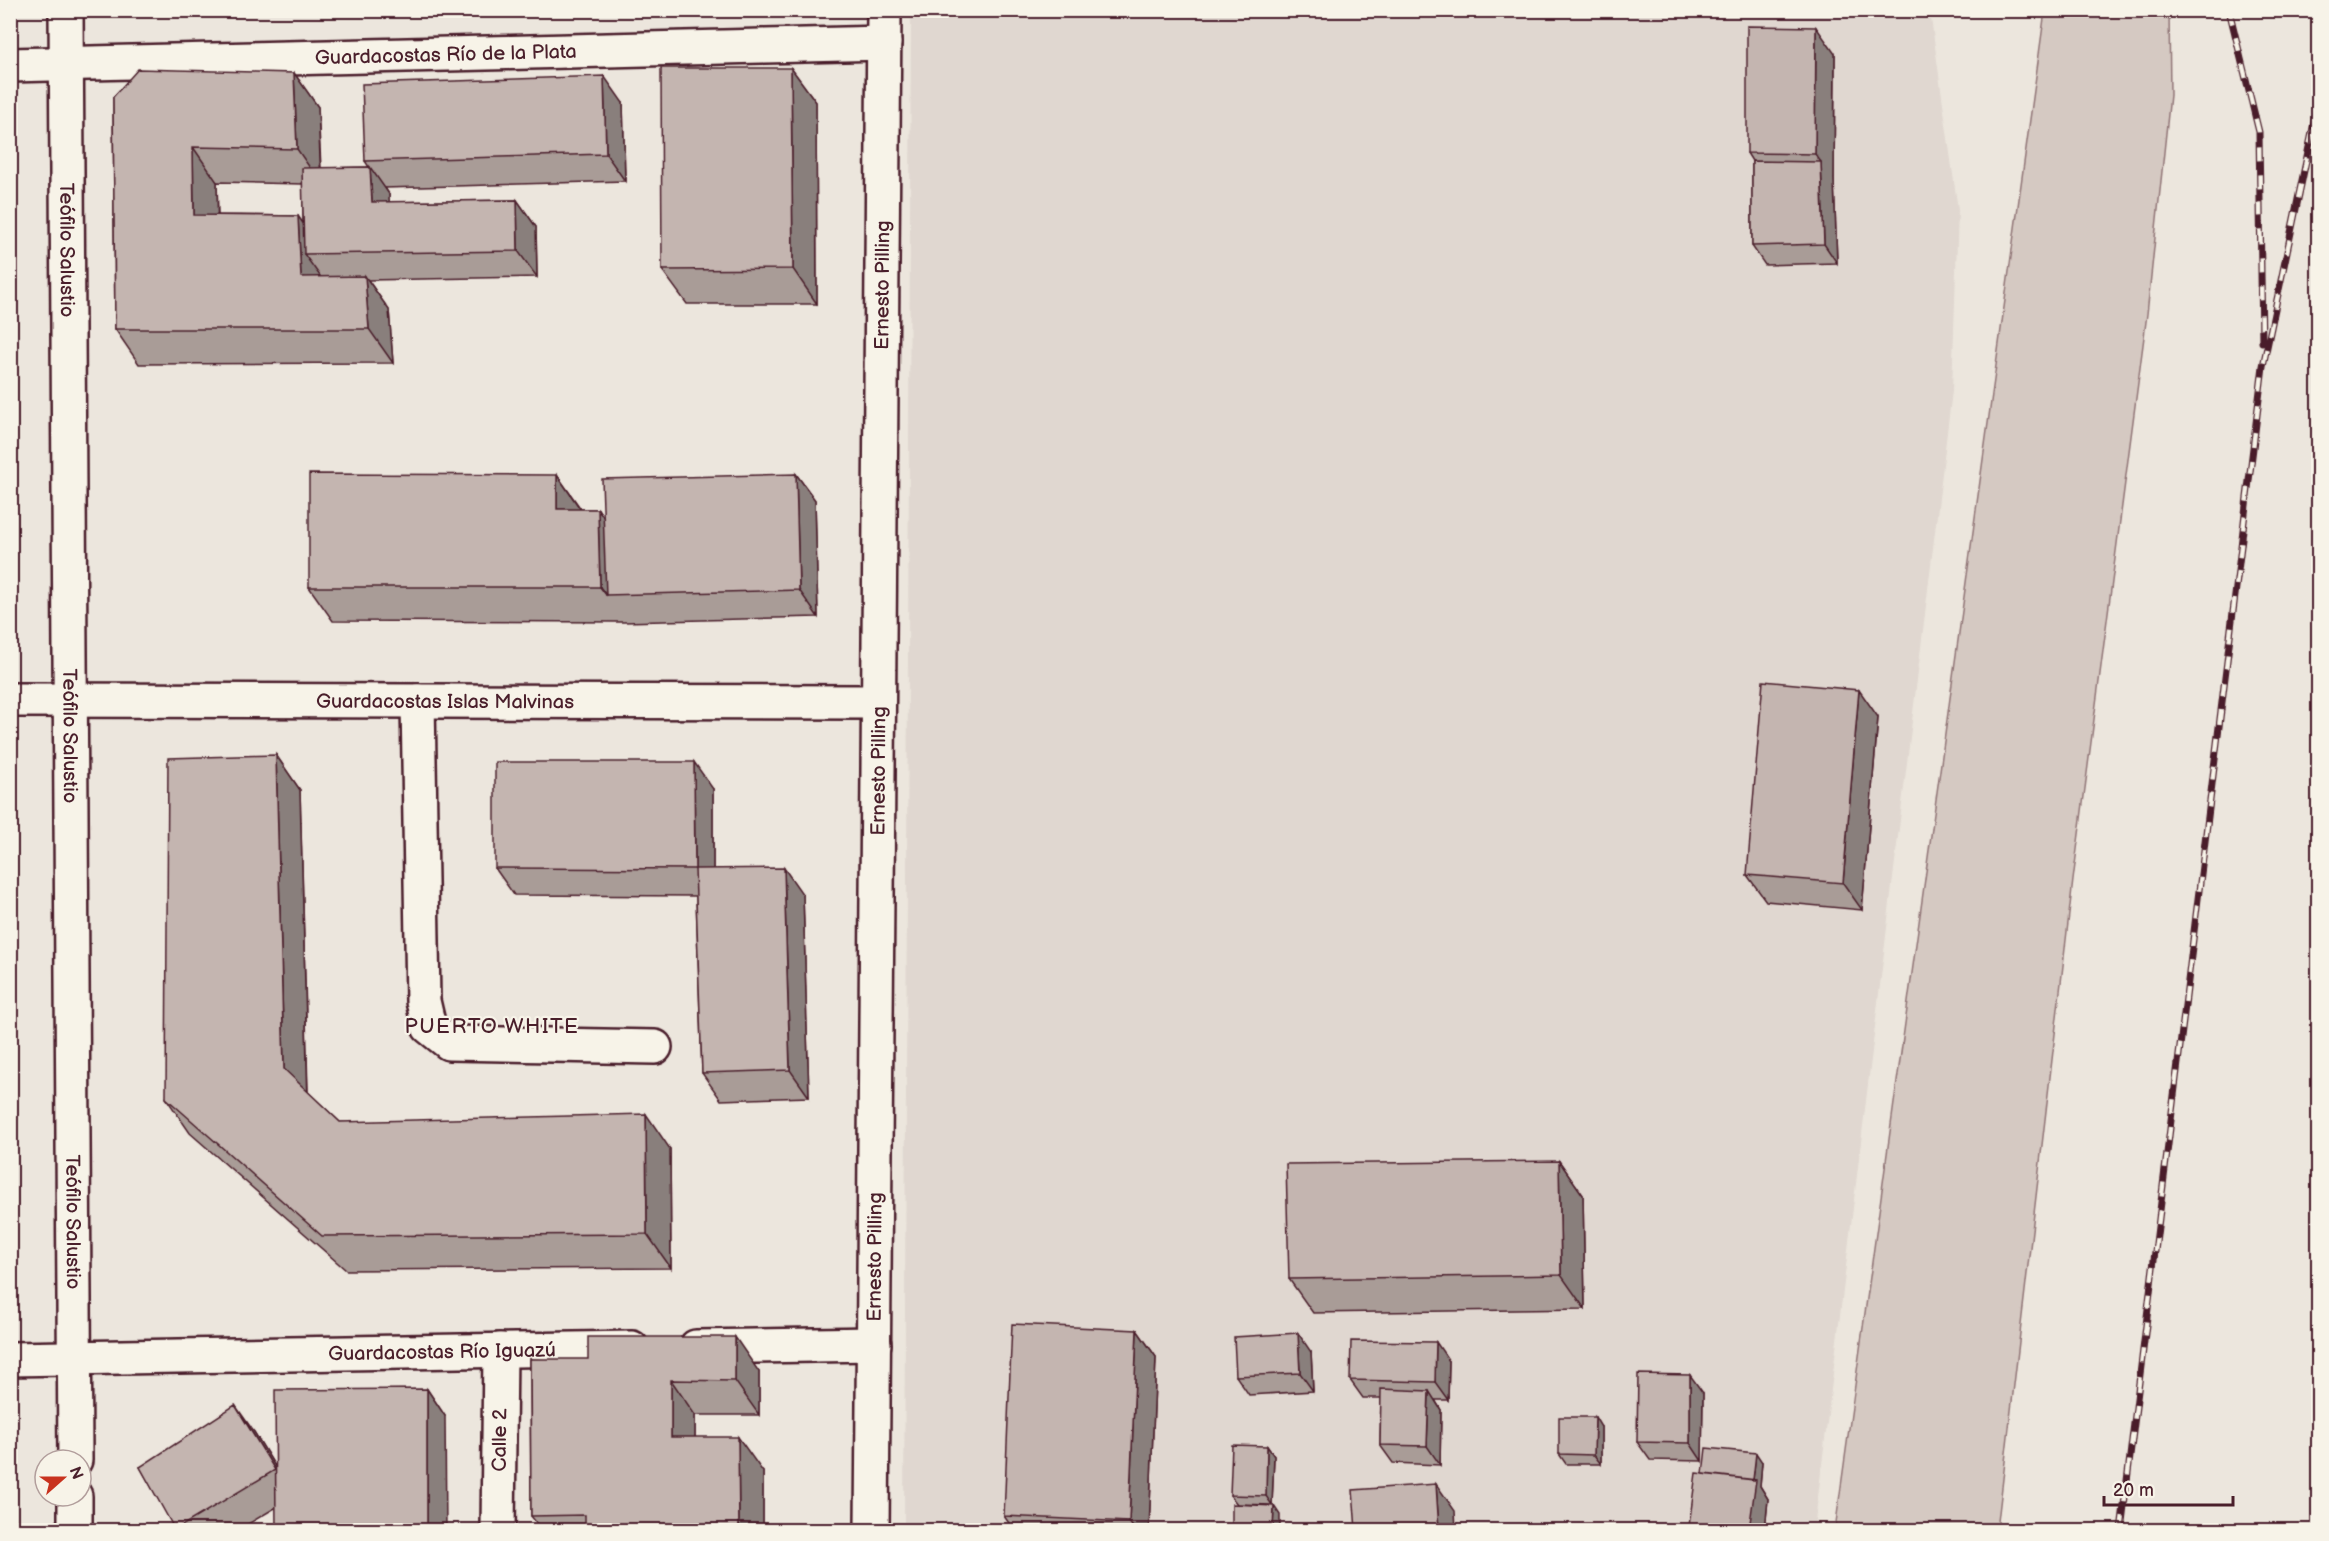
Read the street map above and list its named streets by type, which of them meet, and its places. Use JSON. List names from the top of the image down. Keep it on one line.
{"streets":{"street":["Guardacostas Río de la Plata","Teófilo Salustio","Ernesto Pilling","Guardacostas Islas Malvinas","Guardacostas Río Iguazú","Calle 2"]},"crossings":[["Guardacostas Río de la Plata","Teófilo Salustio"],["Guardacostas Río de la Plata","Ernesto Pilling"],["Teófilo Salustio","Guardacostas Islas Malvinas"],["Teófilo Salustio","Guardacostas Río Iguazú"],["Ernesto Pilling","Guardacostas Islas Malvinas"],["Ernesto Pilling","Guardacostas Río Iguazú"],["Guardacostas Río Iguazú","Calle 2"]],"districts":["PUERTO WHITE"],"scale_bar":"20 m","north":"right"}
